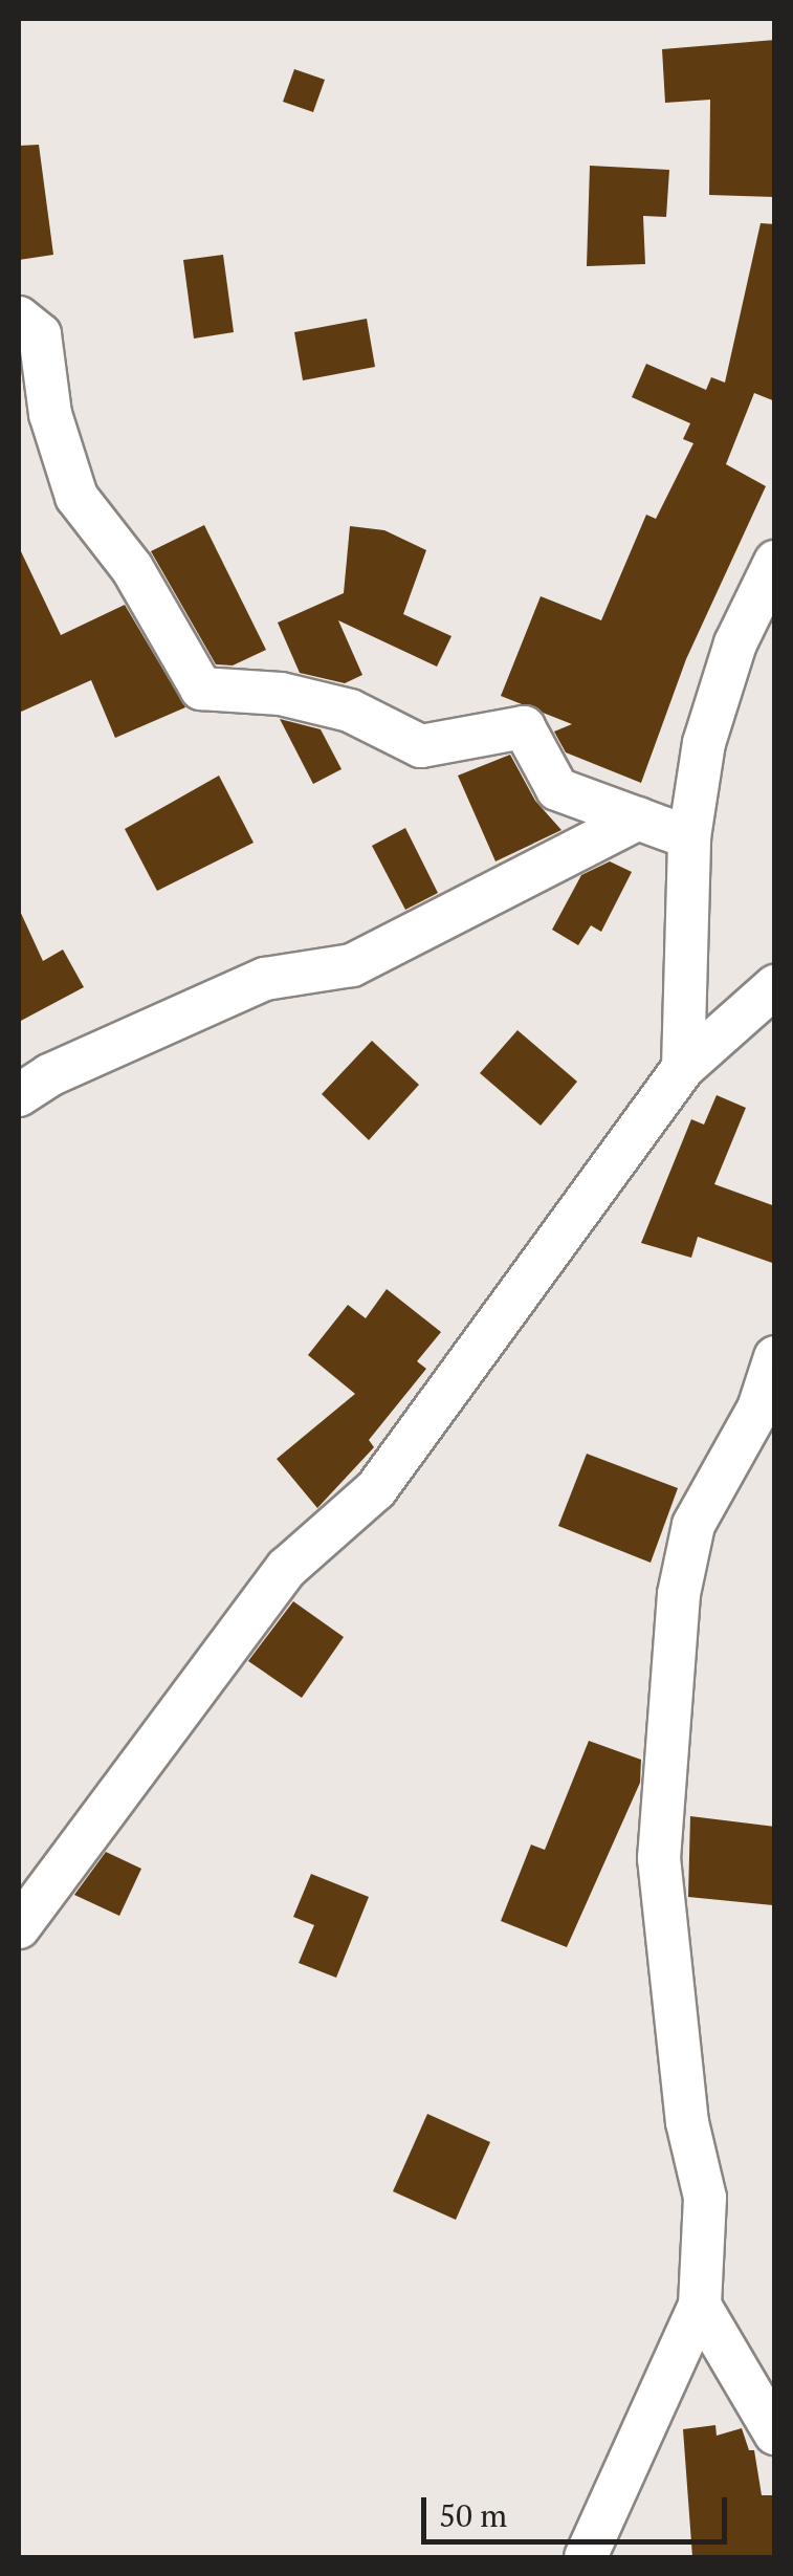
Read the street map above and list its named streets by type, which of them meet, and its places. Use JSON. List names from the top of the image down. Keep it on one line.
{"scale_bar":"50 m"}
